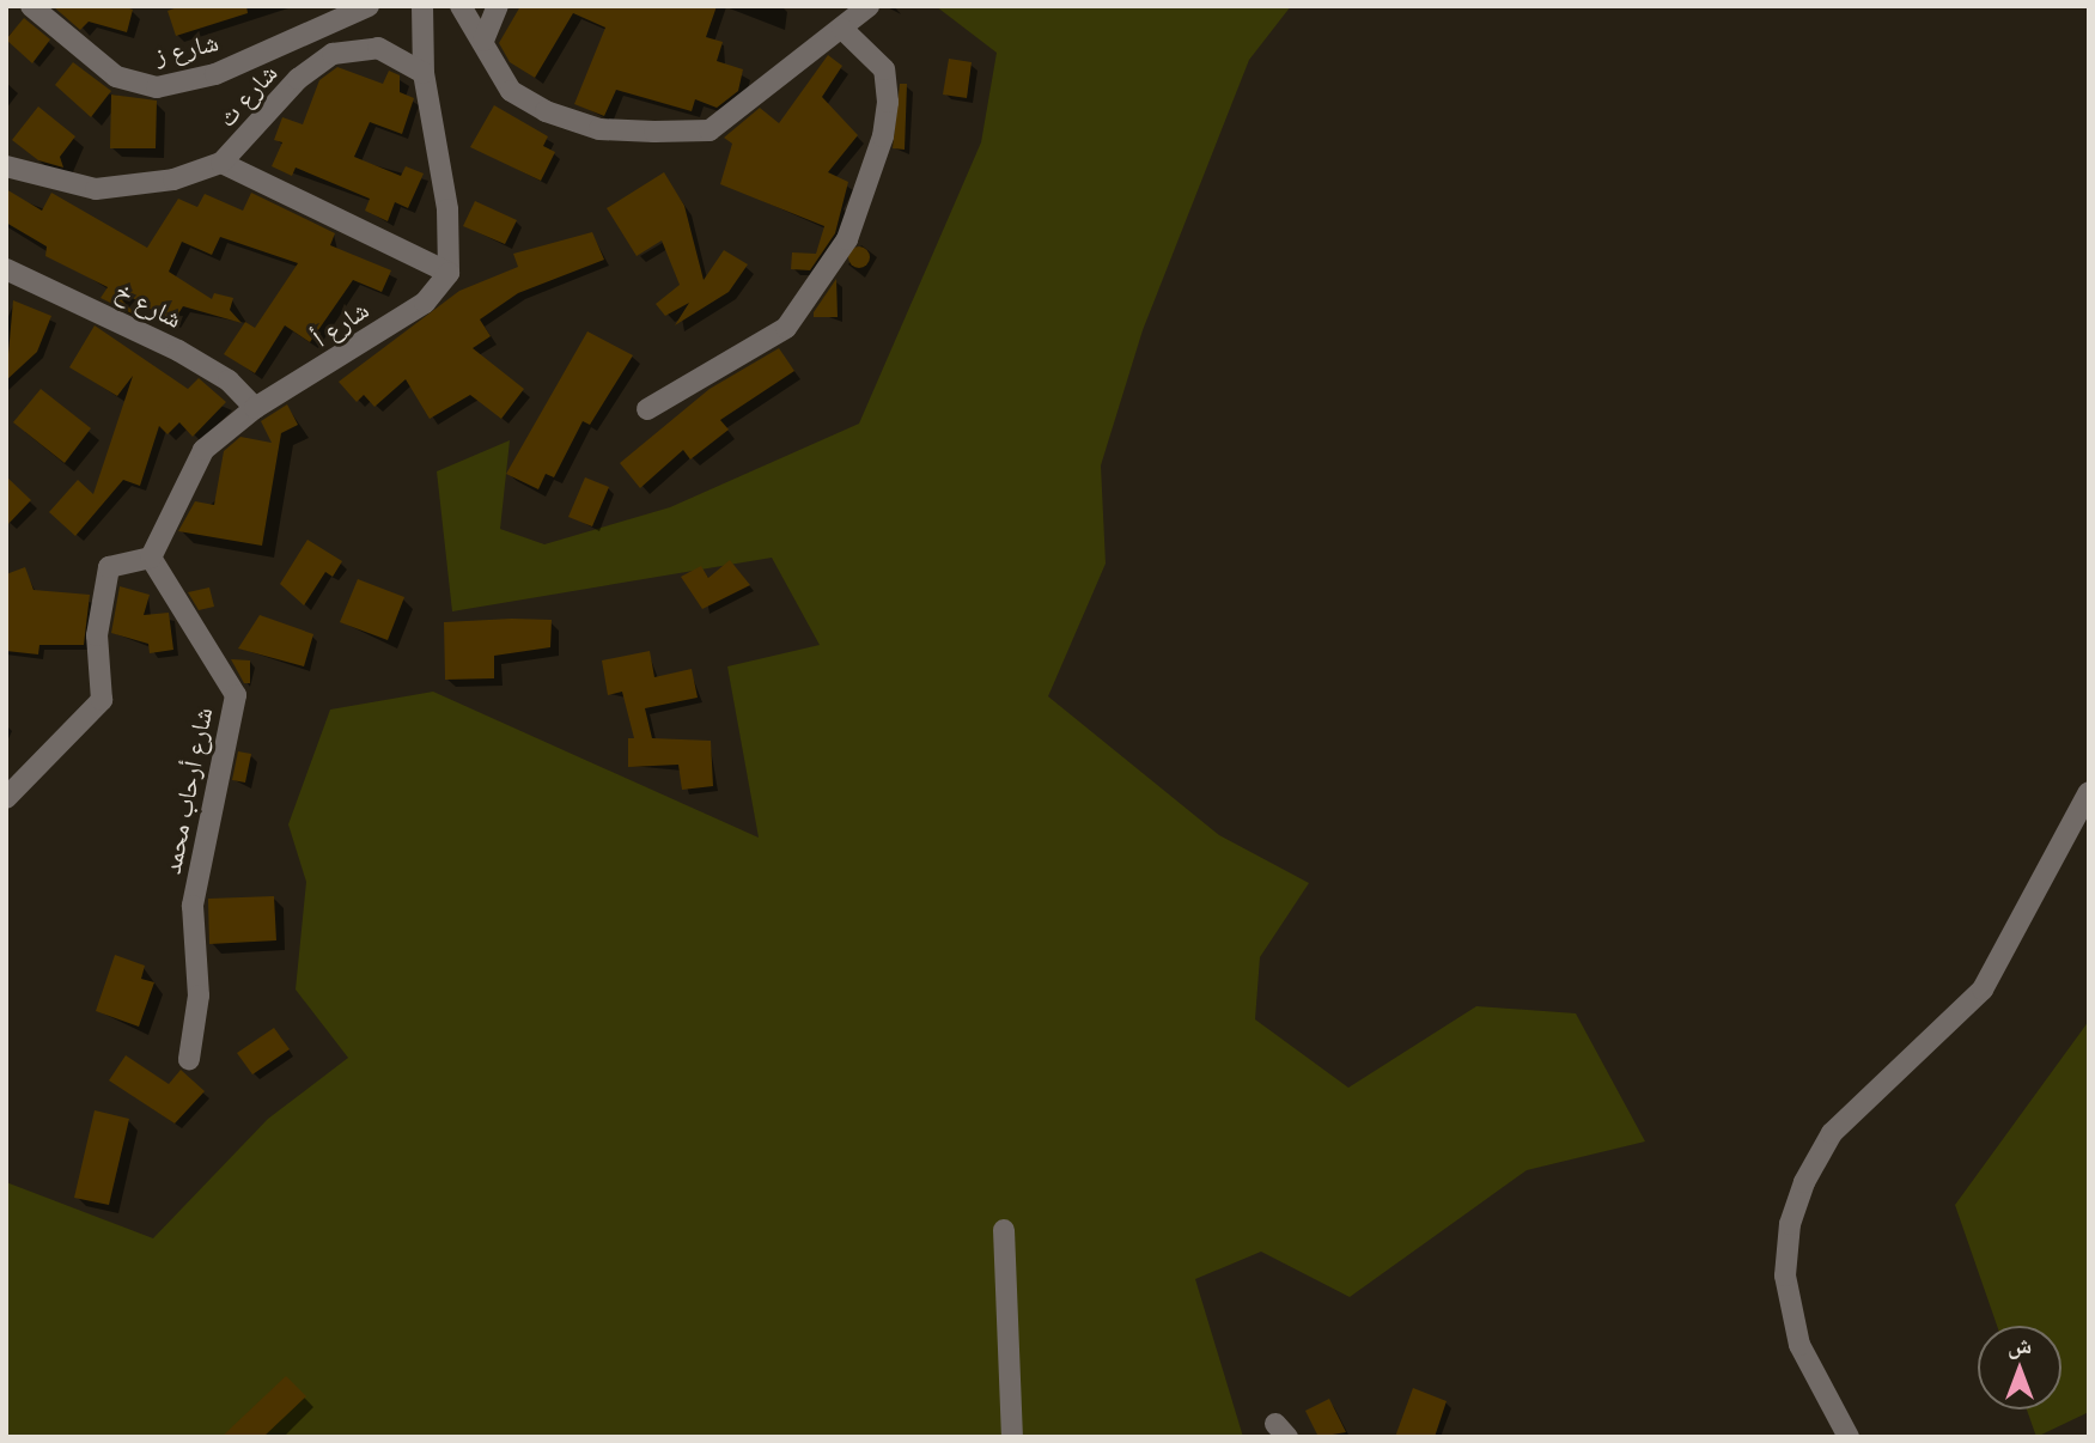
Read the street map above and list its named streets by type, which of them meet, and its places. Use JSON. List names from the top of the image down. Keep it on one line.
{"streets":{"street":["شارع ﺯ","شارع ث","شارع خ","شارع أ","شارع أرحاب محمد"]},"crossings":[["شارع خ","شارع أ"],["شارع أ","شارع أرحاب محمد"]],"north":"top"}
